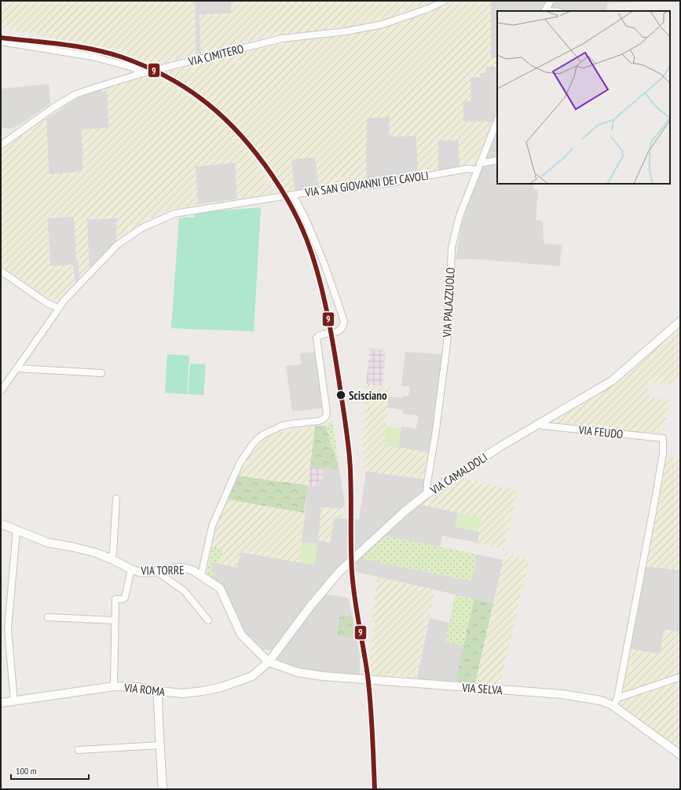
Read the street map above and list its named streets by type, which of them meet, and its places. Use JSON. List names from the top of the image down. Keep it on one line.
{"streets":{"street":["VIA CIMITERO","VIA SAN GIOVANNI DEI CAVOLI","VIA PALAZZUOLO","VIA FEUDO","VIA CAMALDOLI","VIA TORRE","VIA SELVA","VIA ROMA"]},"crossings":[["VIA SAN GIOVANNI DEI CAVOLI","VIA PALAZZUOLO"],["VIA PALAZZUOLO","VIA CAMALDOLI"],["VIA FEUDO","VIA CAMALDOLI"],["VIA CAMALDOLI","VIA TORRE"],["VIA CAMALDOLI","VIA SELVA"],["VIA CAMALDOLI","VIA ROMA"],["VIA TORRE","VIA SELVA"],["VIA TORRE","VIA ROMA"],["VIA SELVA","VIA ROMA"]],"places":["Scisciano"],"lines":["transit line 9"],"scale_bar":"100 m"}
